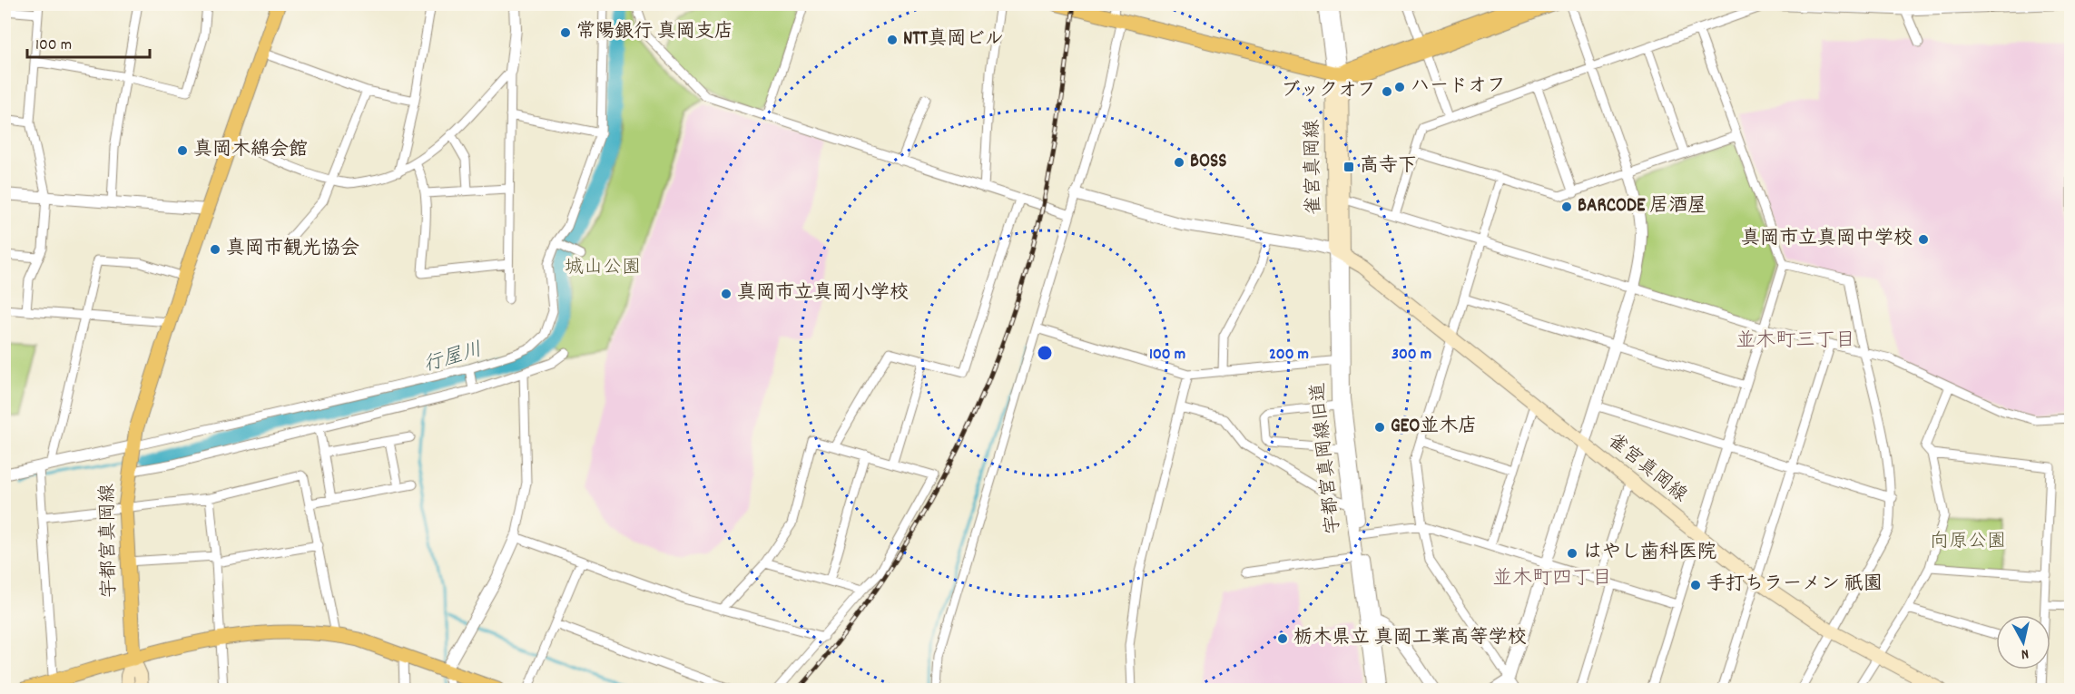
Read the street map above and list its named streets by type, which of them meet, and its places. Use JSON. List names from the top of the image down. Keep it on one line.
{"streets":{"main road":["雀宮真岡線","宇都宮真岡線"],"street":["宇都宮真岡線旧道"]},"crossings":[["雀宮真岡線","宇都宮真岡線旧道"]],"districts":["並木町三丁目","並木町四丁目"],"water":["行屋川"],"parks":["城山公園","向原公園"],"places":{"other":["常陽銀行 真岡支店","NTT真岡ビル","ハードオフ","ブックオフ","真岡木綿会館","BOSS","BARCODE 居酒屋","真岡市立真岡中学校","真岡市観光協会","真岡市立真岡小学校","GEO並木店","はやし歯科医院","手打ちラーメン 祇園","栃木県立 真岡工業高等学校"],"transit":["高寺下"]},"scale_bar":"100 m","north":"bottom","rings":["100 m","200 m","300 m"]}
